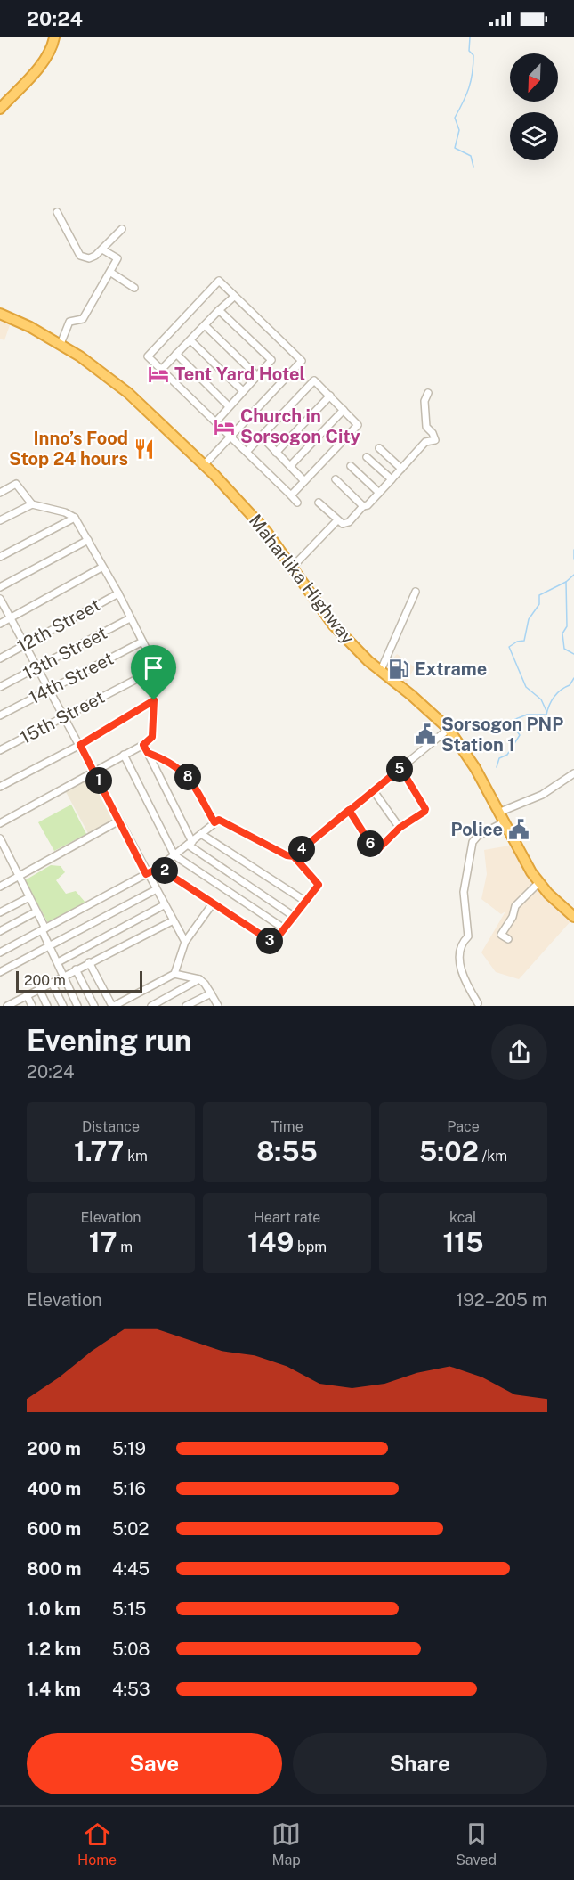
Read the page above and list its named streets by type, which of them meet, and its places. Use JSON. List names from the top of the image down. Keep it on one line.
{"streets":{"highway":["Maharlika Highway"],"street":["12th Street","13th Street","14th Street","15th Street"]},"places":{"hotel":["Tent Yard Hotel","Church in Sorsogon City"],"restaurant":["Inno’s Food Stop 24 hours"],"fuel station":["Extrame"],"public building":["Sorsogon PNP Station 1","Police"]},"scale_bar":"200 m","north":"bottom left","page":{"status":"20:24","pins":["5","8","1","6","4","2","3"],"scale":"200 m","heading":["Evening run","20:24"],"stats":[["Distance","1.77 km"],["Time","8:55"],["Pace","5:02 /km"],["Elevation","17 m"],["Heart rate","149 bpm"],["kcal","115"]],"chart":["Elevation","192–205 m"],"list":[{"name":"200 m","note":"5:19"},{"name":"400 m","note":"5:16"},{"name":"600 m","note":"5:02"},{"name":"800 m","note":"4:45"},{"name":"1.0 km","note":"5:15"},{"name":"1.2 km","note":"5:08"},{"name":"1.4 km","note":"4:53"}],"buttons":["Save","Share"],"tabs":["Home","Map","Saved"]}}
